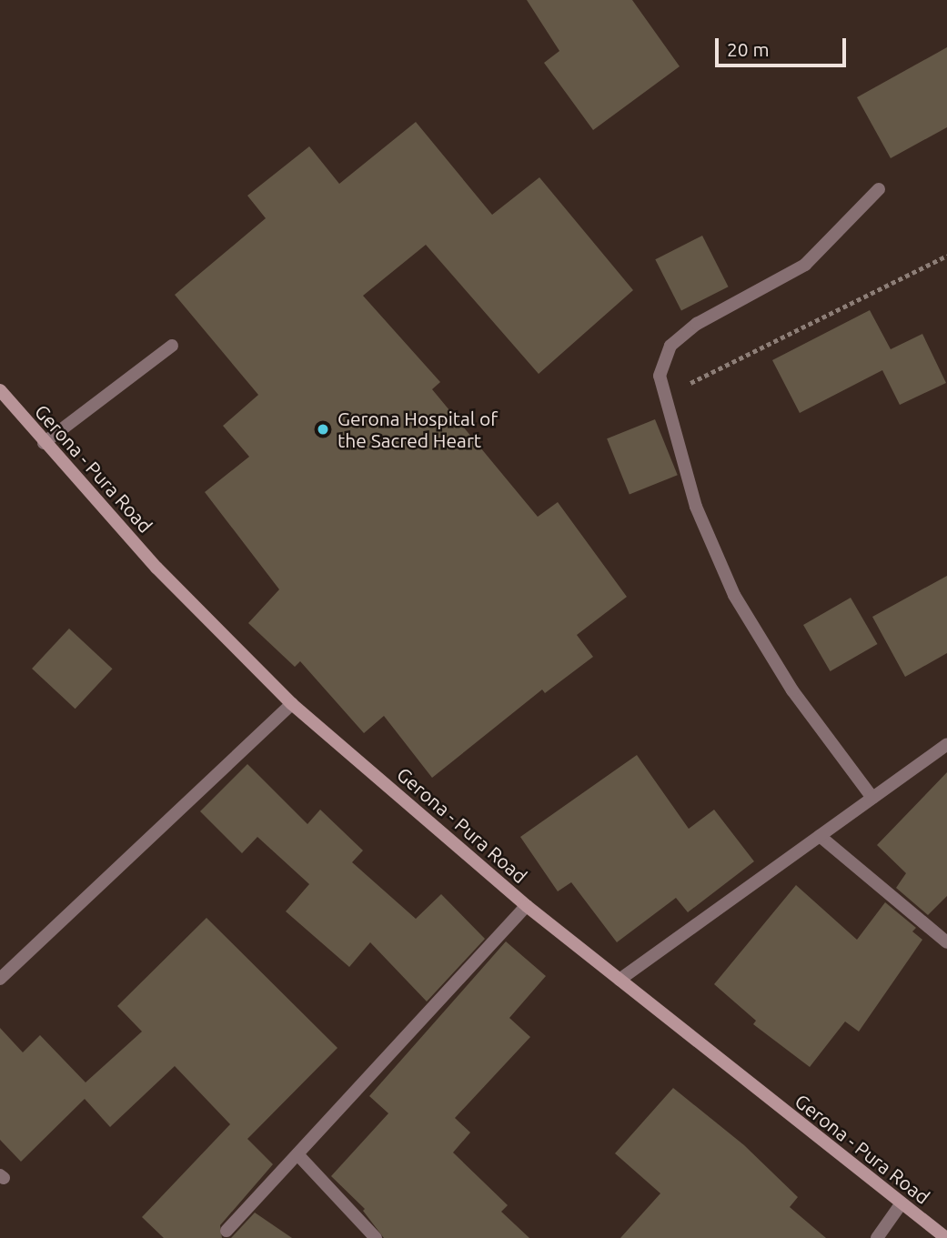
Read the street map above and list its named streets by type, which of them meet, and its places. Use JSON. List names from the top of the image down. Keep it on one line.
{"streets":{"main road":["Gerona - Pura Road"]},"places":["Gerona Hospital of the Sacred Heart"],"scale_bar":"20 m"}
